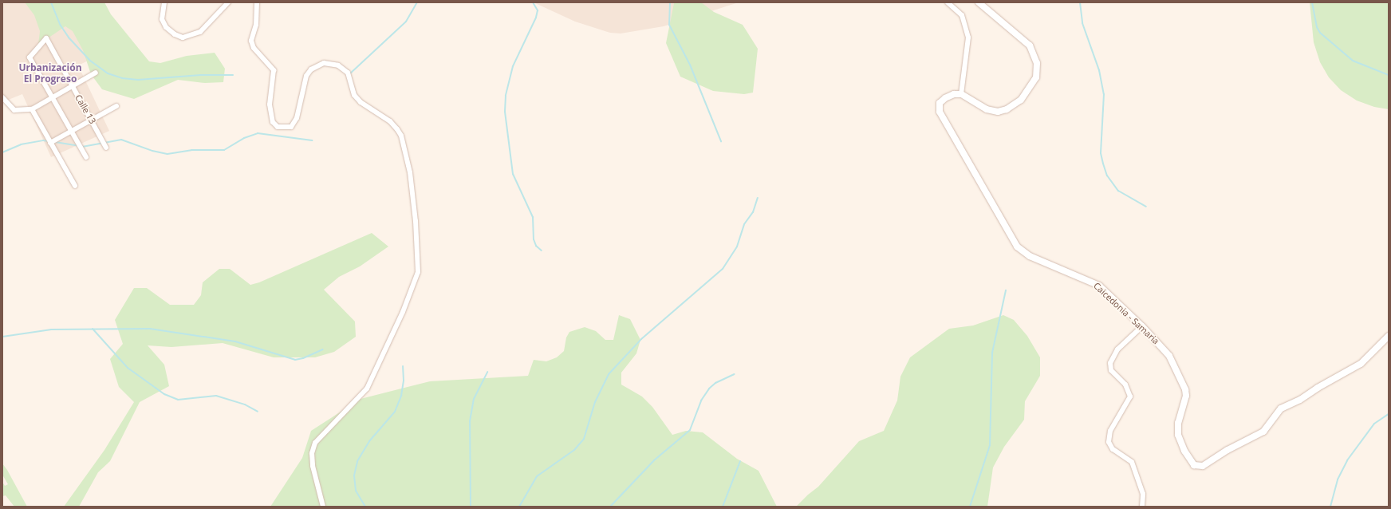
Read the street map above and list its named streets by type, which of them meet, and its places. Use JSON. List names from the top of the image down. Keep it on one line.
{"streets":{"street":["Calle 13","Caicedonia - Samaria"]},"districts":["Urbanización El Progreso"]}
